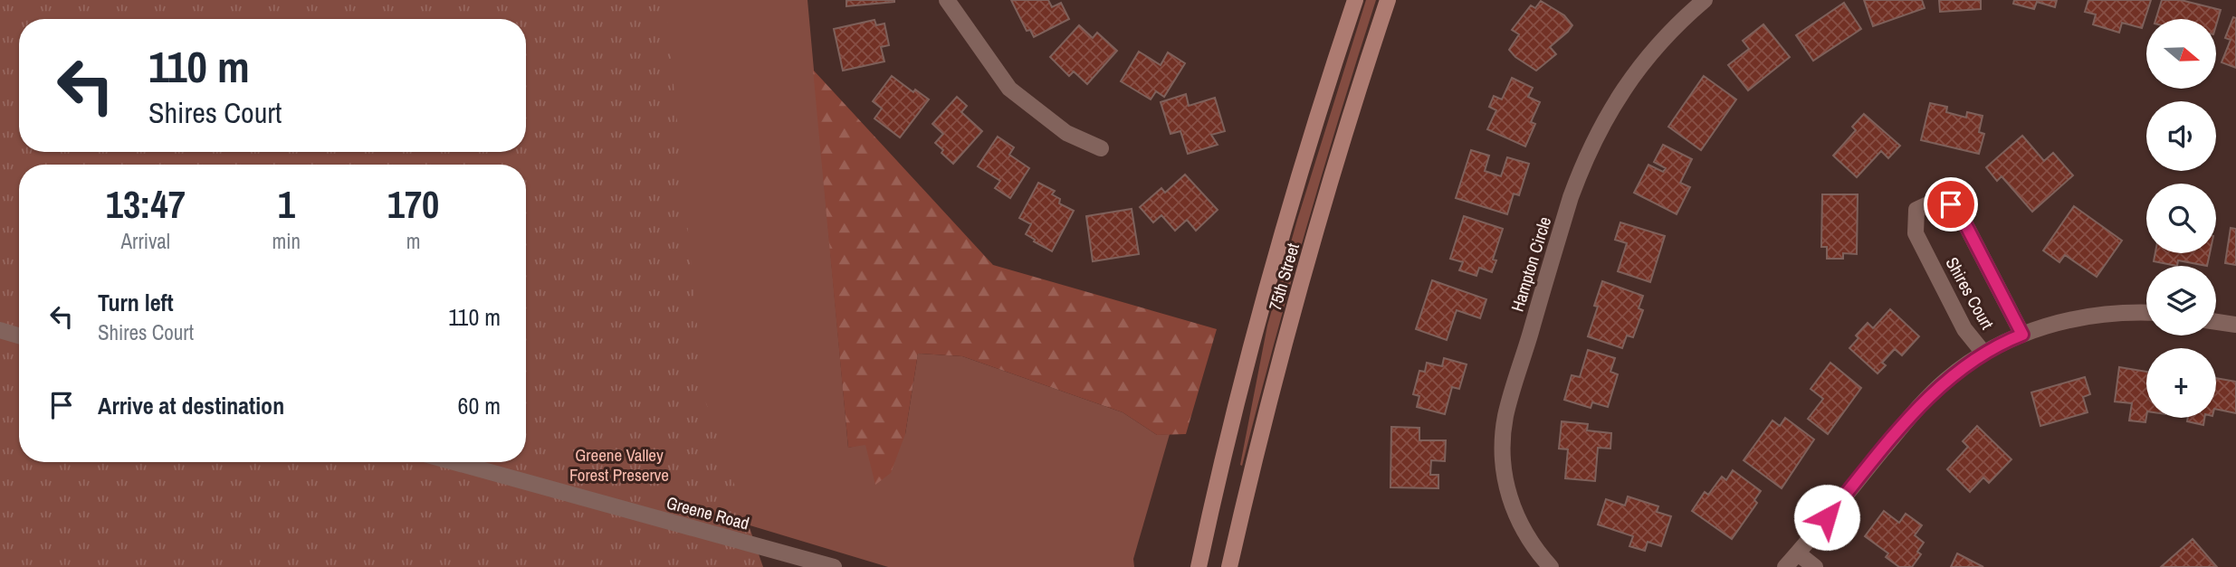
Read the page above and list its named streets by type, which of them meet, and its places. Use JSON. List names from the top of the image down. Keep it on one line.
{"streets":{"main road":["75th Street"],"street":["Hampton Circle","Shires Court","Greene Road"]},"parks":["Greene Valley Forest Preserve"],"north":"right","page":{"map_buttons":"+","turn":["110 m","Shires Court"],"eta":["13:47","Arrival","1","min","170","m"],"list":[{"name":"Turn left","note":"Shires Court","value":"110 m"},{"name":"Arrive at destination","value":"60 m"}]}}
